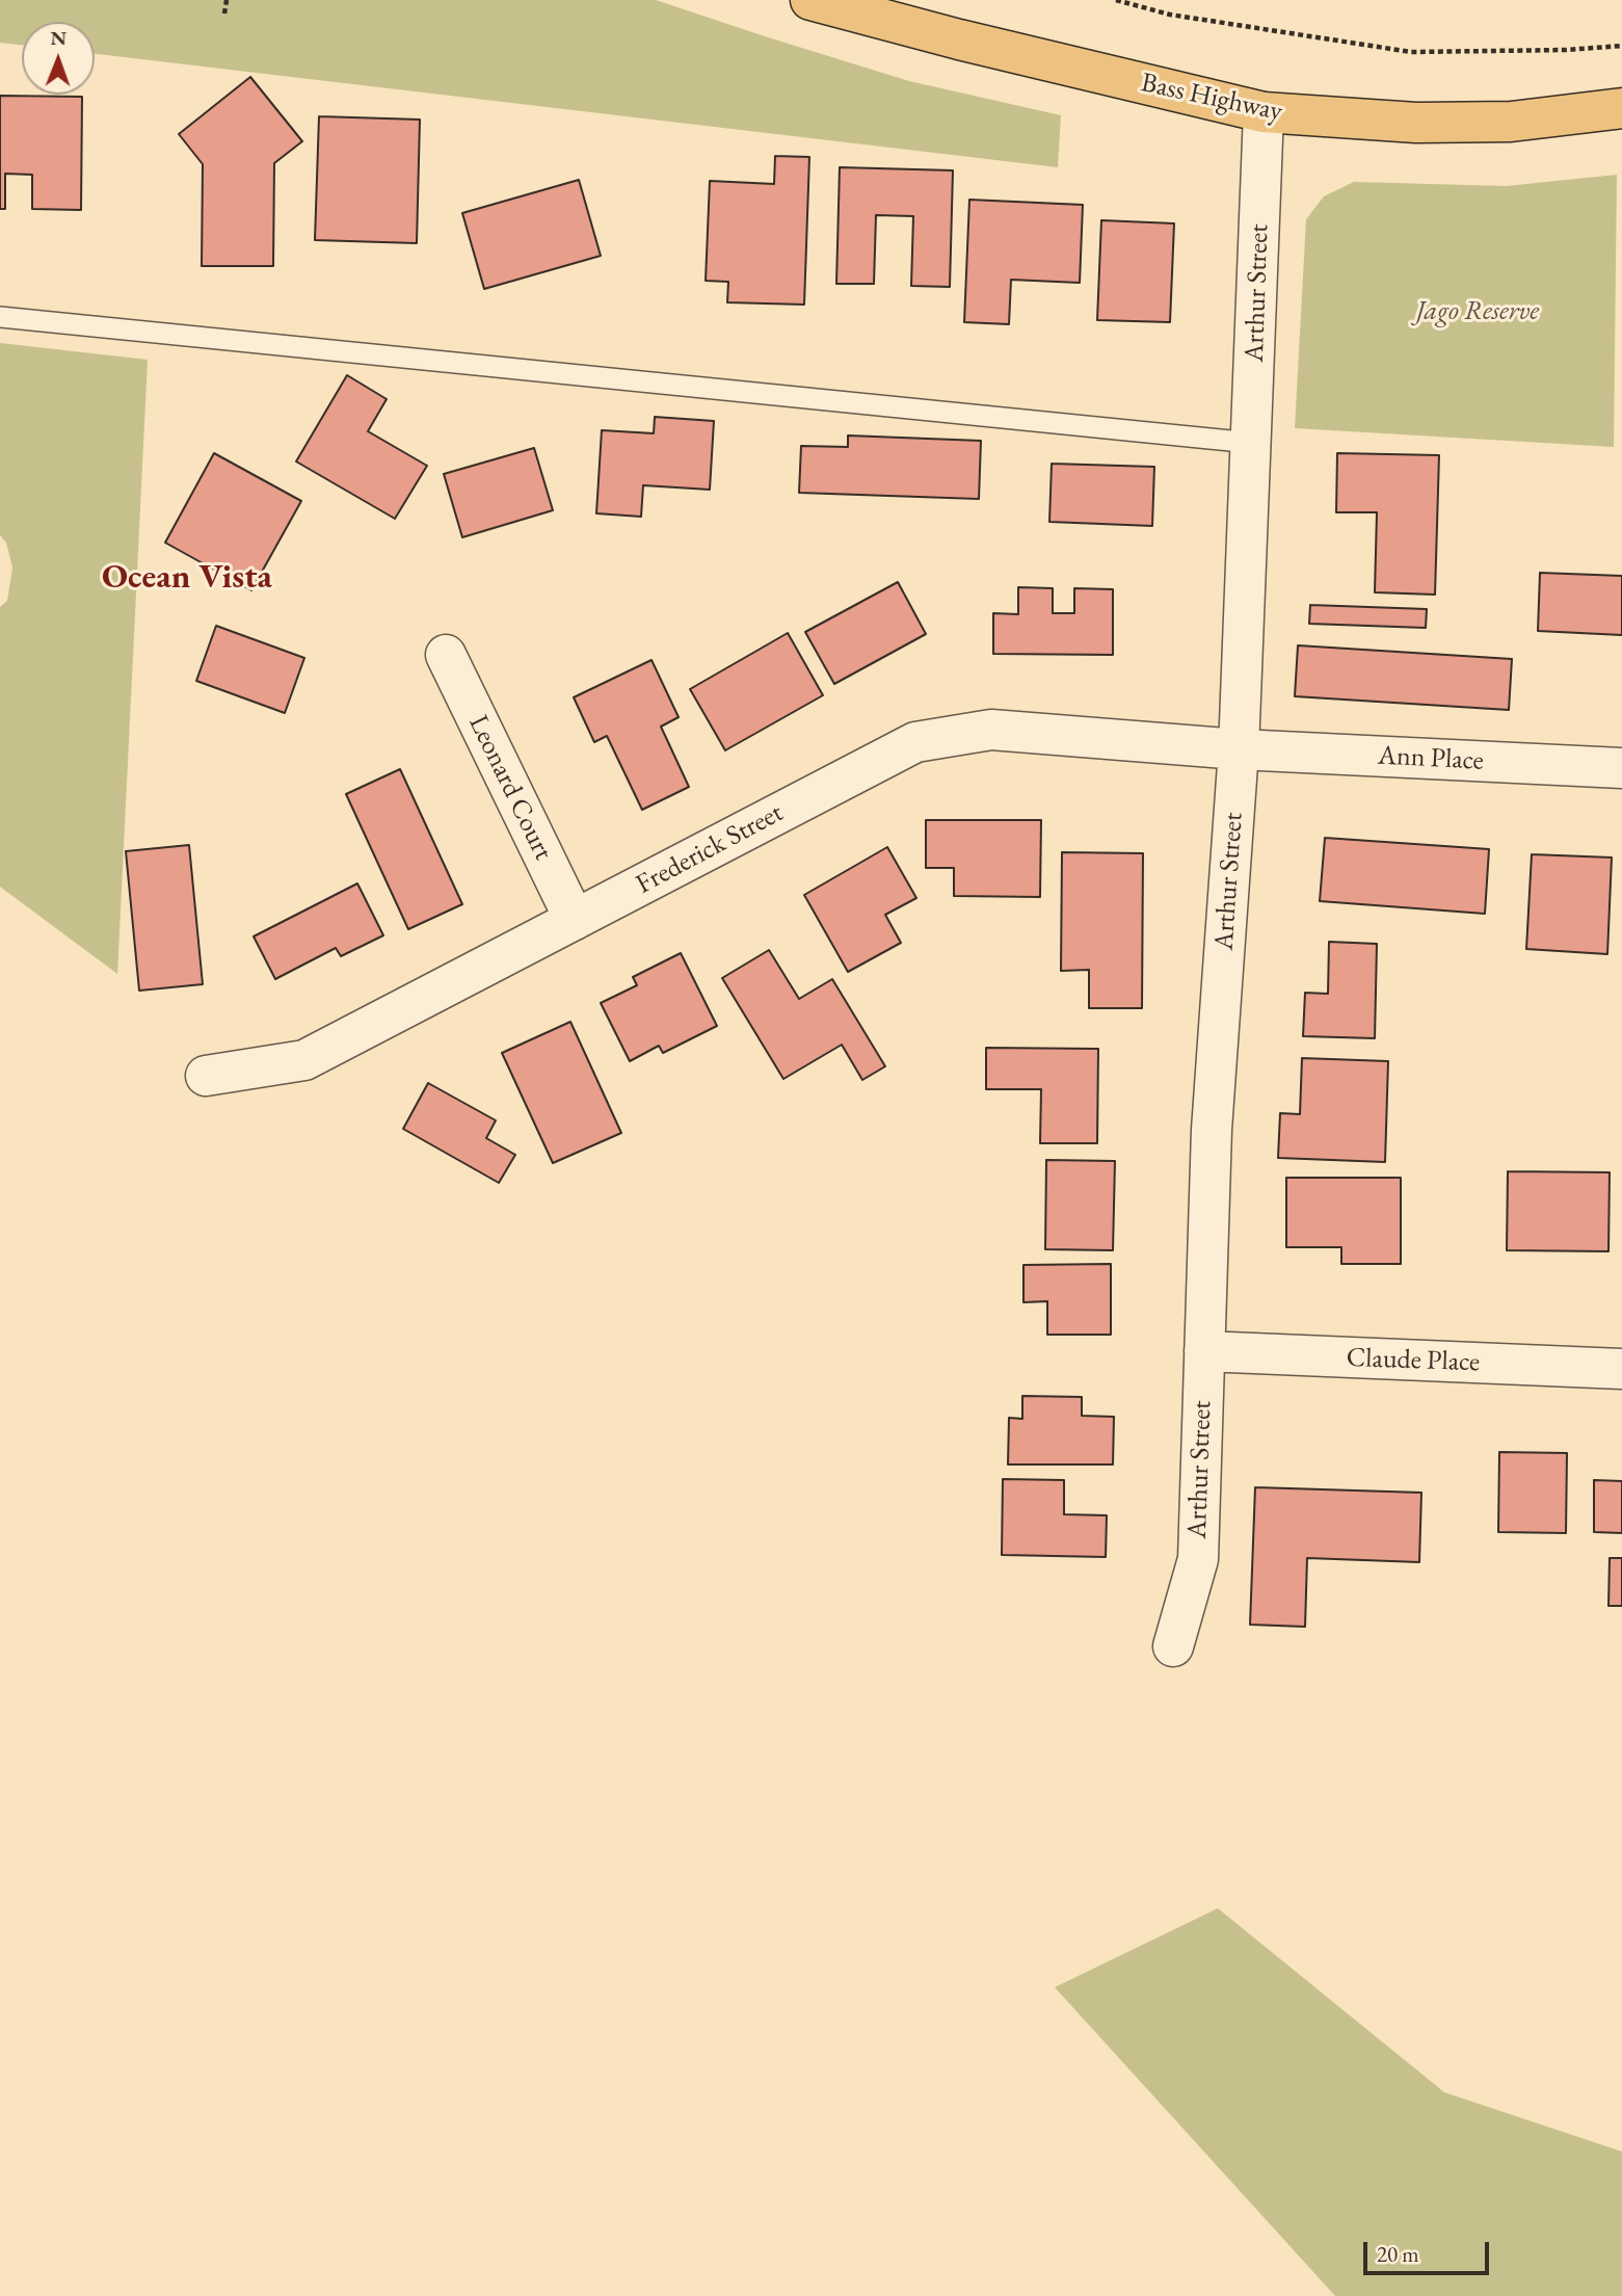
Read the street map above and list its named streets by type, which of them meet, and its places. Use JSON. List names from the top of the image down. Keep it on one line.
{"streets":{"highway":["Bass Highway"],"street":["Arthur Street","Ann Place","Leonard Court","Frederick Street","Claude Place"]},"crossings":[["Bass Highway","Arthur Street"],["Arthur Street","Ann Place"],["Arthur Street","Frederick Street"],["Arthur Street","Claude Place"],["Ann Place","Frederick Street"],["Leonard Court","Frederick Street"]],"districts":["Ocean Vista"],"parks":["Jago Reserve"],"scale_bar":"20 m","north":"top"}
